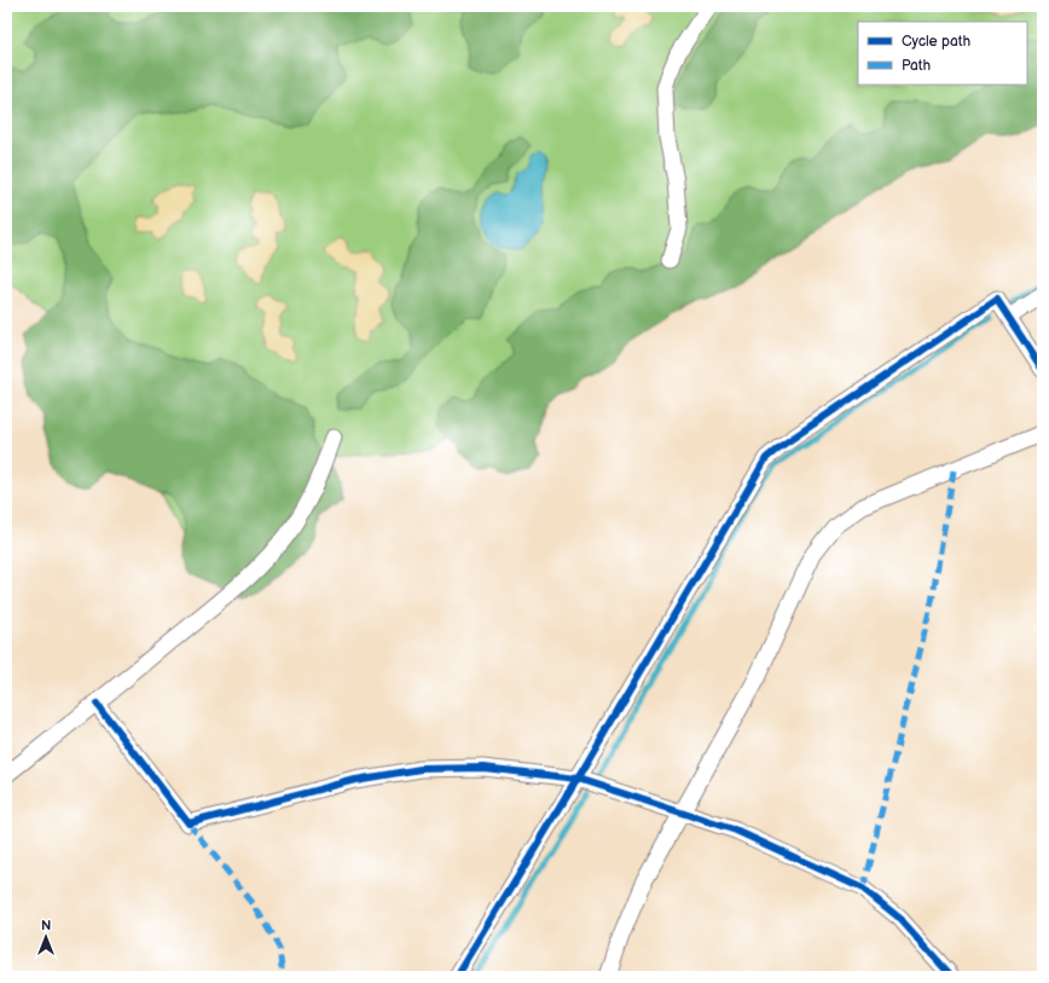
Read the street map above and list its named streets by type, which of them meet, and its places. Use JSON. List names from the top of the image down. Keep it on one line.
{"legend":["Cycle path","Path"],"north":"top"}
